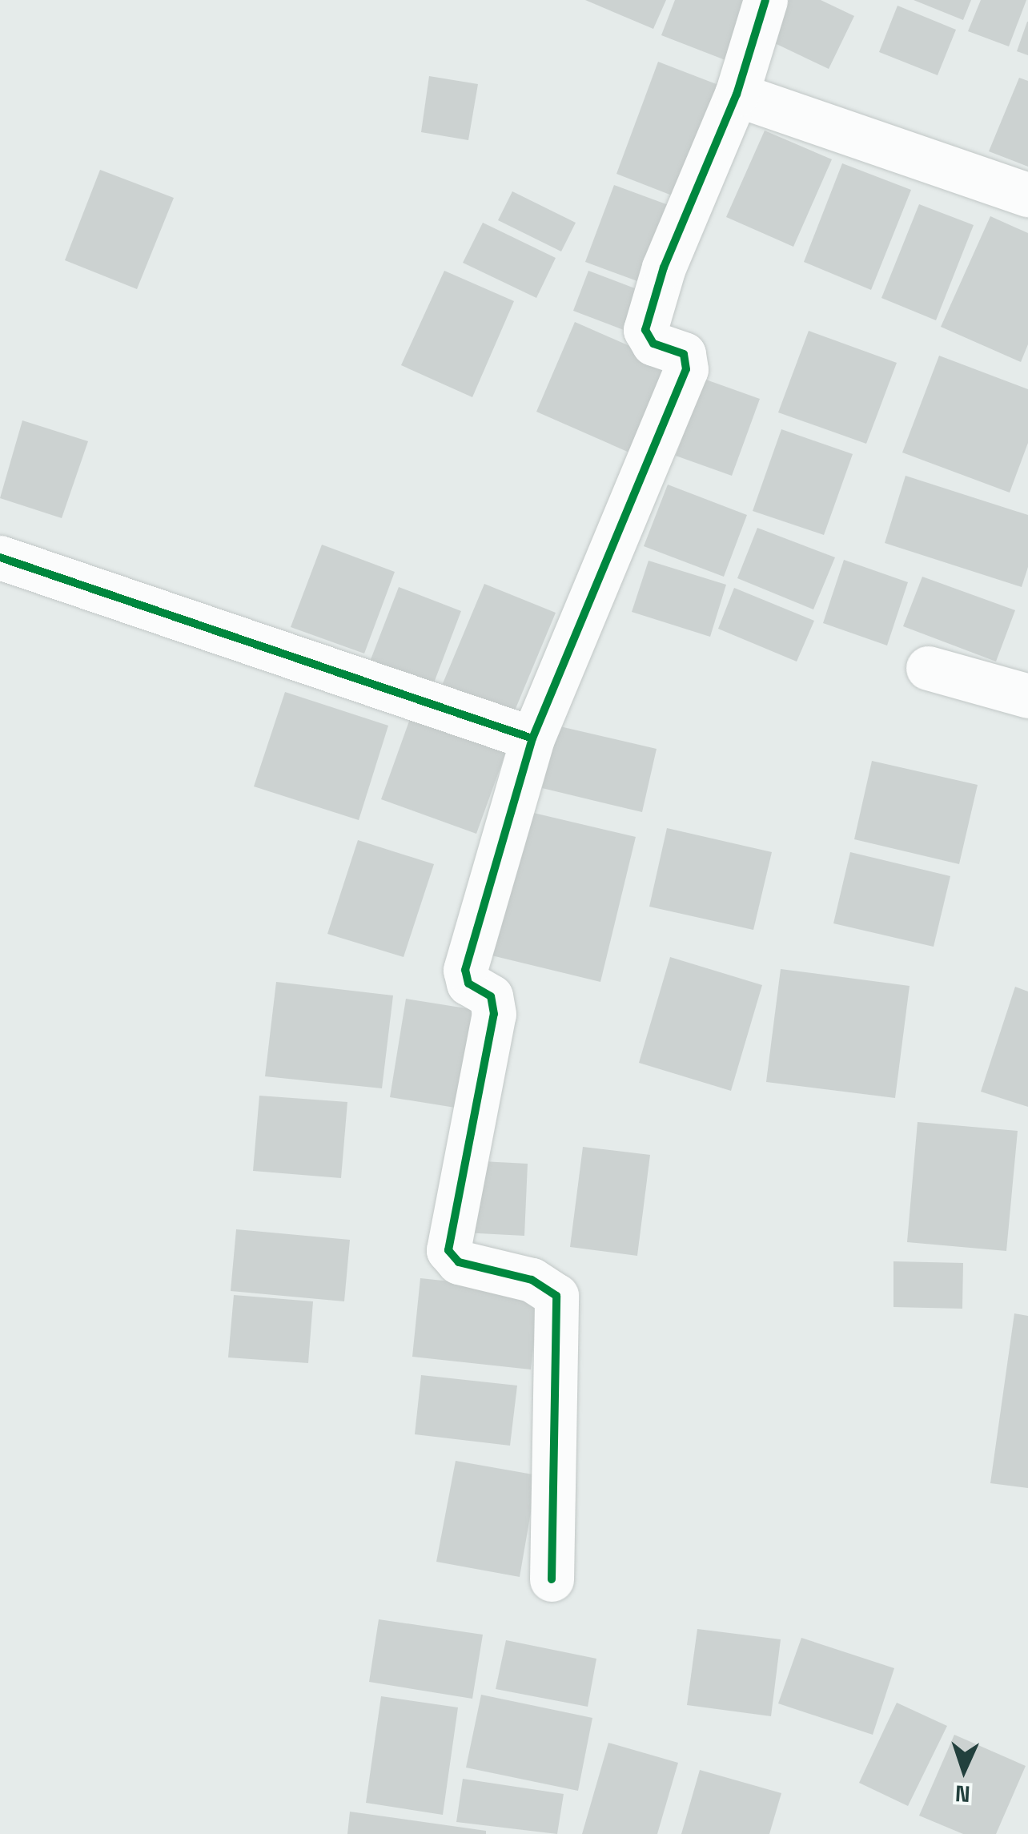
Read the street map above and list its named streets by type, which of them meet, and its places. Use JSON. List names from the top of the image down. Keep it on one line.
{"north":"bottom"}
